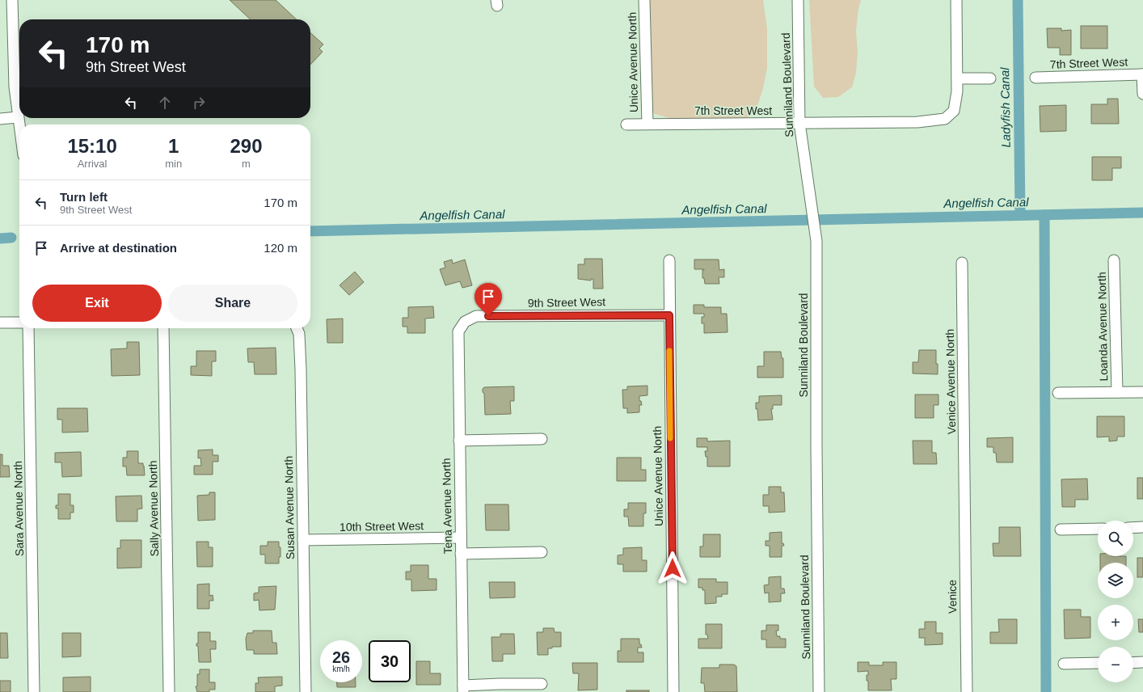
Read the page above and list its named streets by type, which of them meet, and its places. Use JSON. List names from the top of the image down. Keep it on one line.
{"streets":{"street":["Unice Avenue North","7th Street West","Sunniland Boulevard","9th Street West","Loanda Avenue North","Venice Avenue North","Tena Avenue North","Susan Avenue North","Sara Avenue North","Sally Avenue North","10th Street West","Venice"]},"crossings":[["Unice Avenue North","7th Street West"],["Unice Avenue North","9th Street West"],["7th Street West","Sunniland Boulevard"],["9th Street West","Tena Avenue North"],["Venice Avenue North","Venice"],["Tena Avenue North","10th Street West"],["Susan Avenue North","10th Street West"]],"water":["Ladyfish Canal","Angelfish Canal"],"page":{"turn":["170 m","9th Street West"],"eta":["15:10","Arrival","1","min","290","m"],"list":[{"name":"Turn left","note":"9th Street West","value":"170 m"},{"name":"Arrive at destination","value":"120 m"}],"buttons":["Exit","Share"],"map_buttons":["+","−"],"speed":"26 km/h","limit":"30"}}
